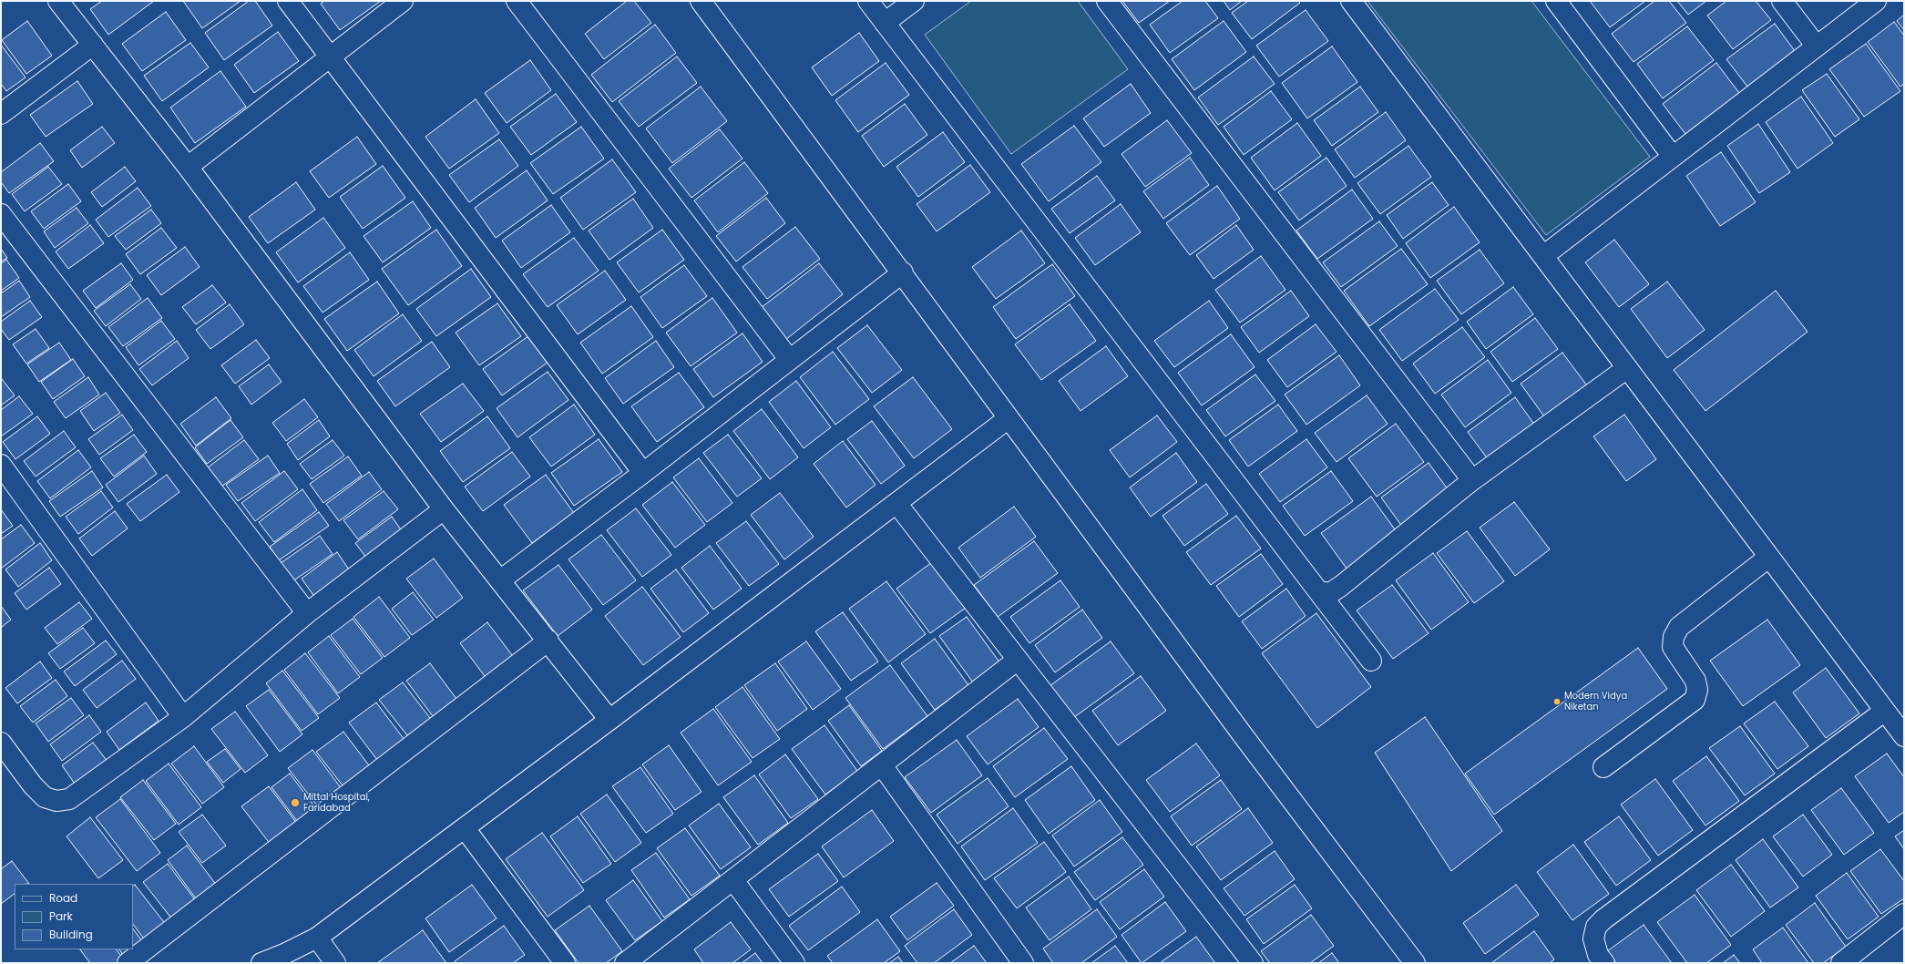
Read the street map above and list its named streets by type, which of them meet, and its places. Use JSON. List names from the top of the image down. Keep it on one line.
{"places":["Modern Vidya Niketan","Mittal Hospital, Faridabad"],"legend":["Road","Park","Building"]}
